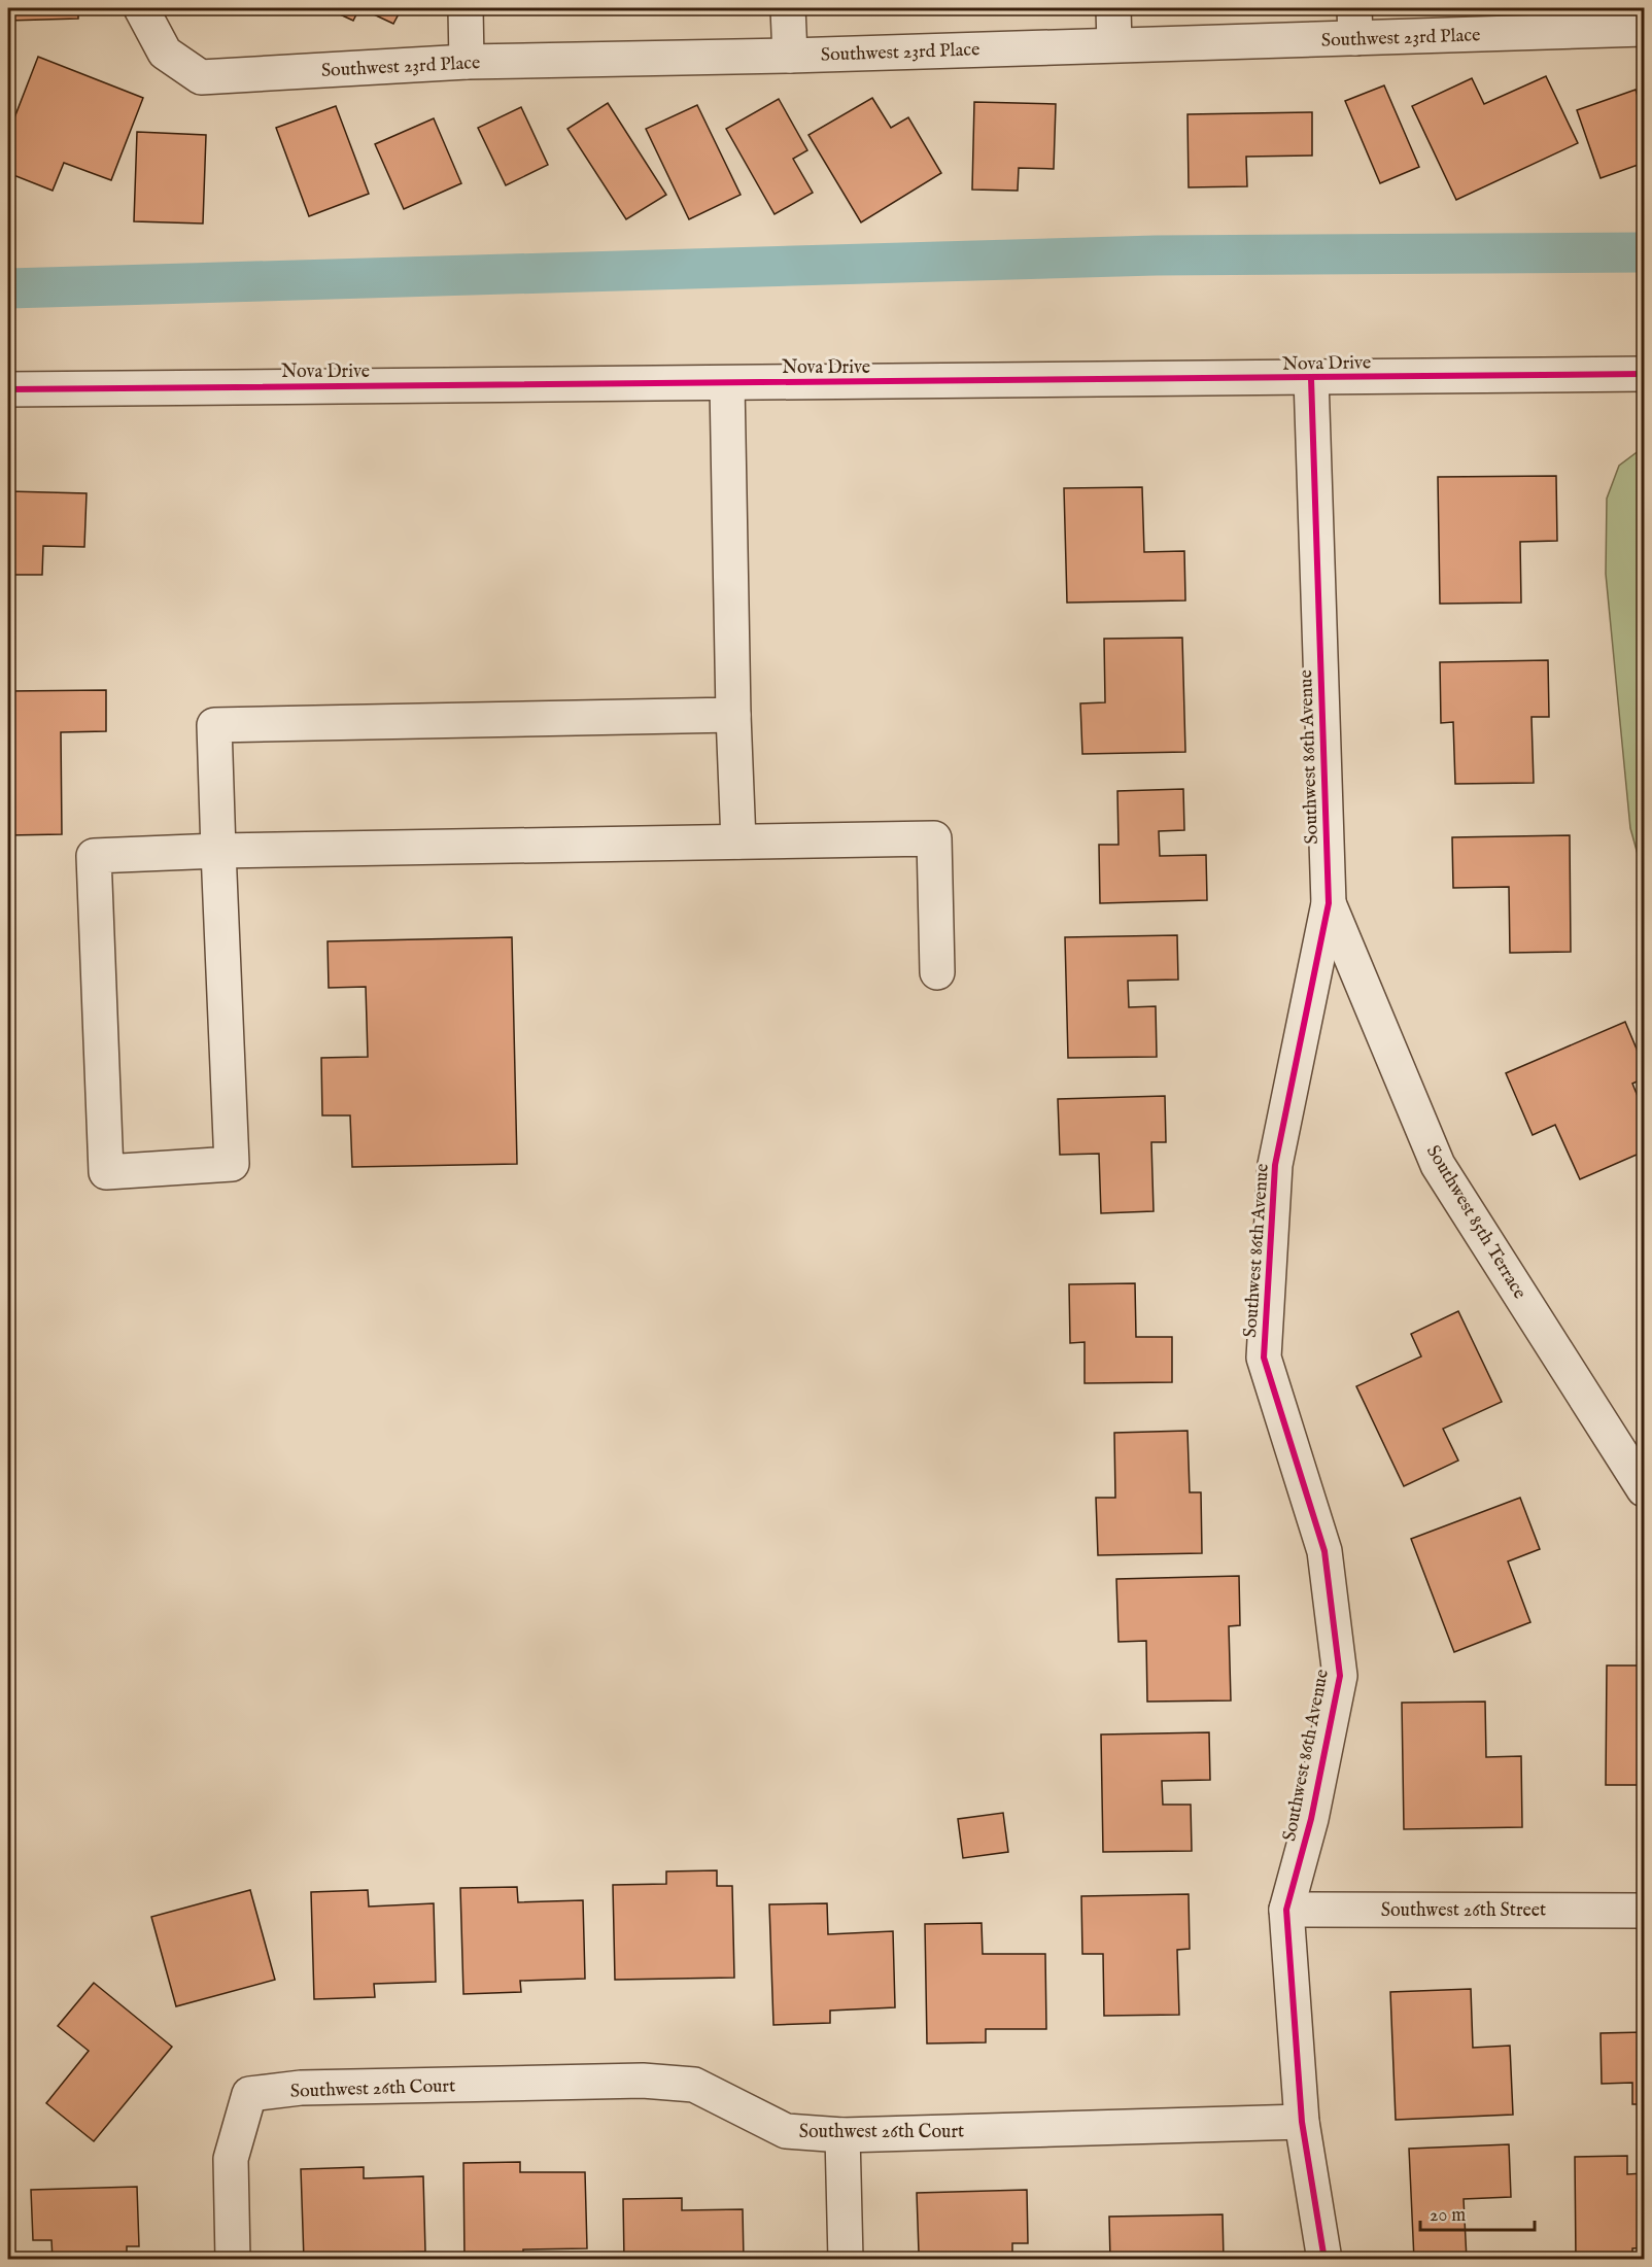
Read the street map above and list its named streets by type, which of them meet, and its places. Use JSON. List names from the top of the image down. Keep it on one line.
{"streets":{"street":["Southwest 23rd Place","Nova Drive","Southwest 86th Avenue","Southwest 85th Terrace","Southwest 26th Street","Southwest 26th Court"]},"crossings":[["Nova Drive","Southwest 86th Avenue"],["Southwest 86th Avenue","Southwest 85th Terrace"],["Southwest 86th Avenue","Southwest 26th Street"],["Southwest 86th Avenue","Southwest 26th Court"]],"scale_bar":"20 m"}
